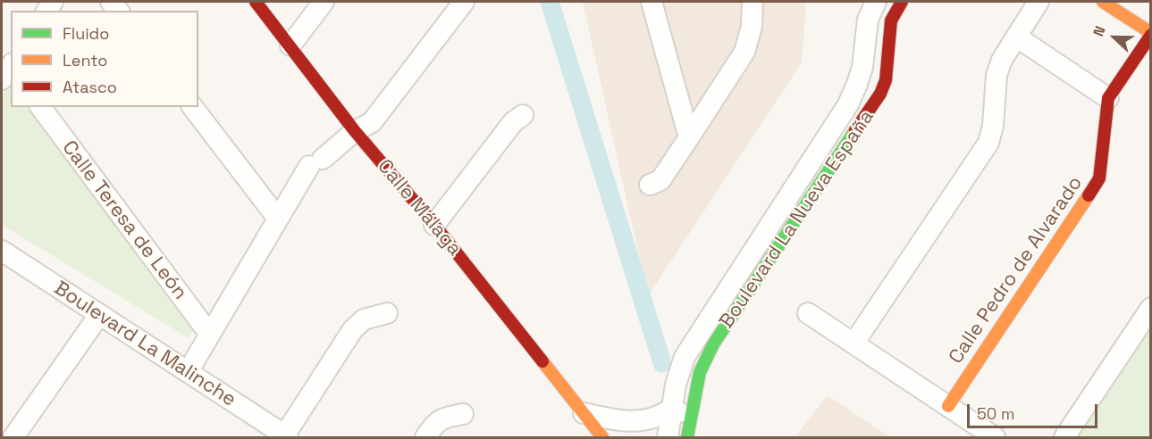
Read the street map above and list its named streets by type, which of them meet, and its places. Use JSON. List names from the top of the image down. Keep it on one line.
{"streets":{"street":["Calle Málaga","Boulevard La Nueva España","Calle Teresa de León","Calle Pedro de Alvarado","Boulevard La Malinche"]},"legend":["Fluido","Lento","Atasco"],"scale_bar":"50 m","north":"left"}
